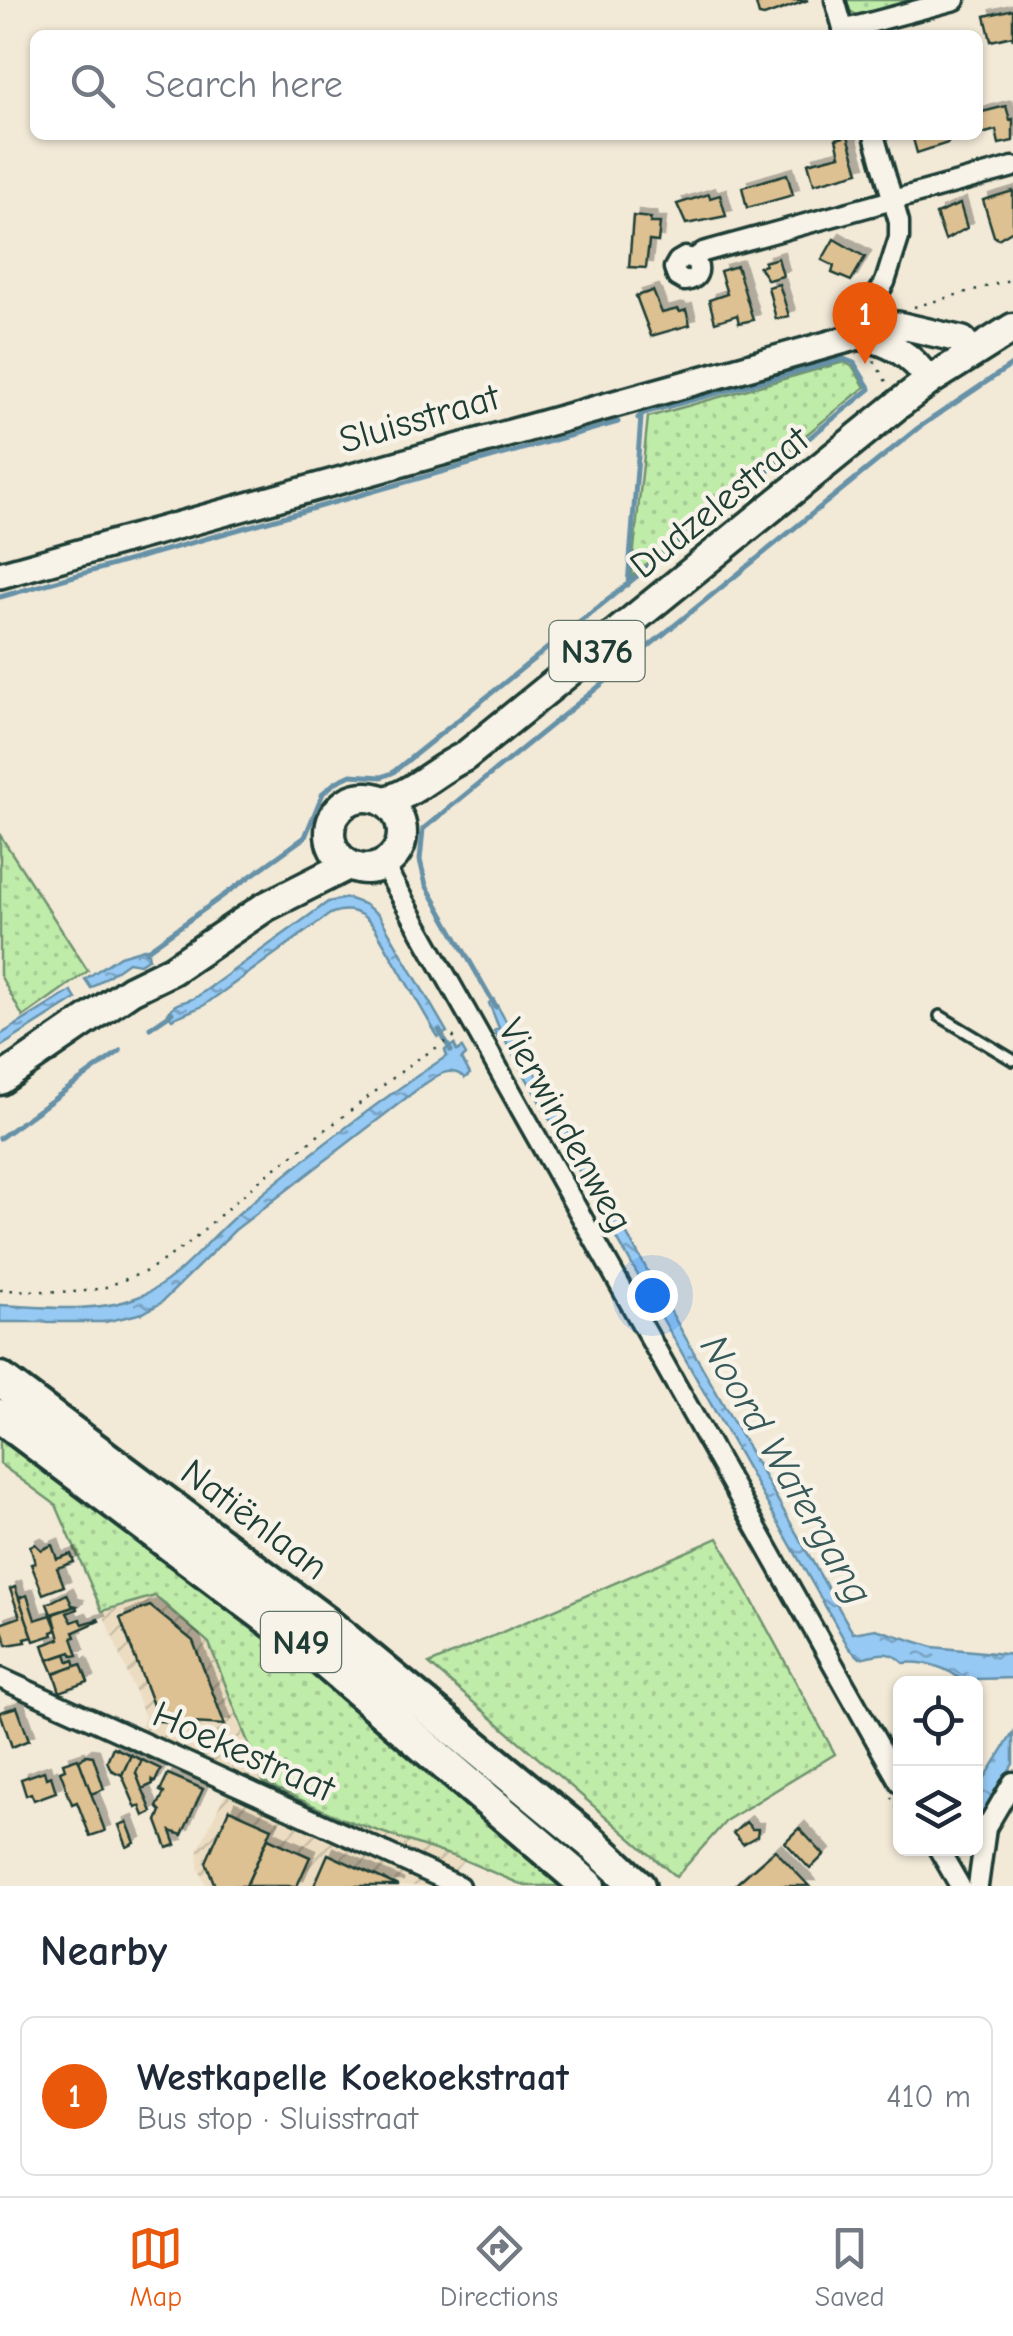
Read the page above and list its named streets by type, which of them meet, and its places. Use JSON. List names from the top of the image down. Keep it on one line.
{"streets":{"highway":["Natiënlaan","N49"],"main road":["Dudzelestraat","N376"],"street":["Sluisstraat","Vierwindenweg","Hoekestraat"]},"crossings":[["Sluisstraat","N376"],["Dudzelestraat","N376"],["Dudzelestraat","Vierwindenweg"],["N376","Vierwindenweg"]],"water":["Noord Watergang"],"page":{"search":"Search here","pins":"1","heading":"Nearby","list":[{"mark":"1","name":"Westkapelle Koekoekstraat","note":"Bus stop · Sluisstraat","value":"410 m"}],"nav":["Map","Directions","Saved"]}}
